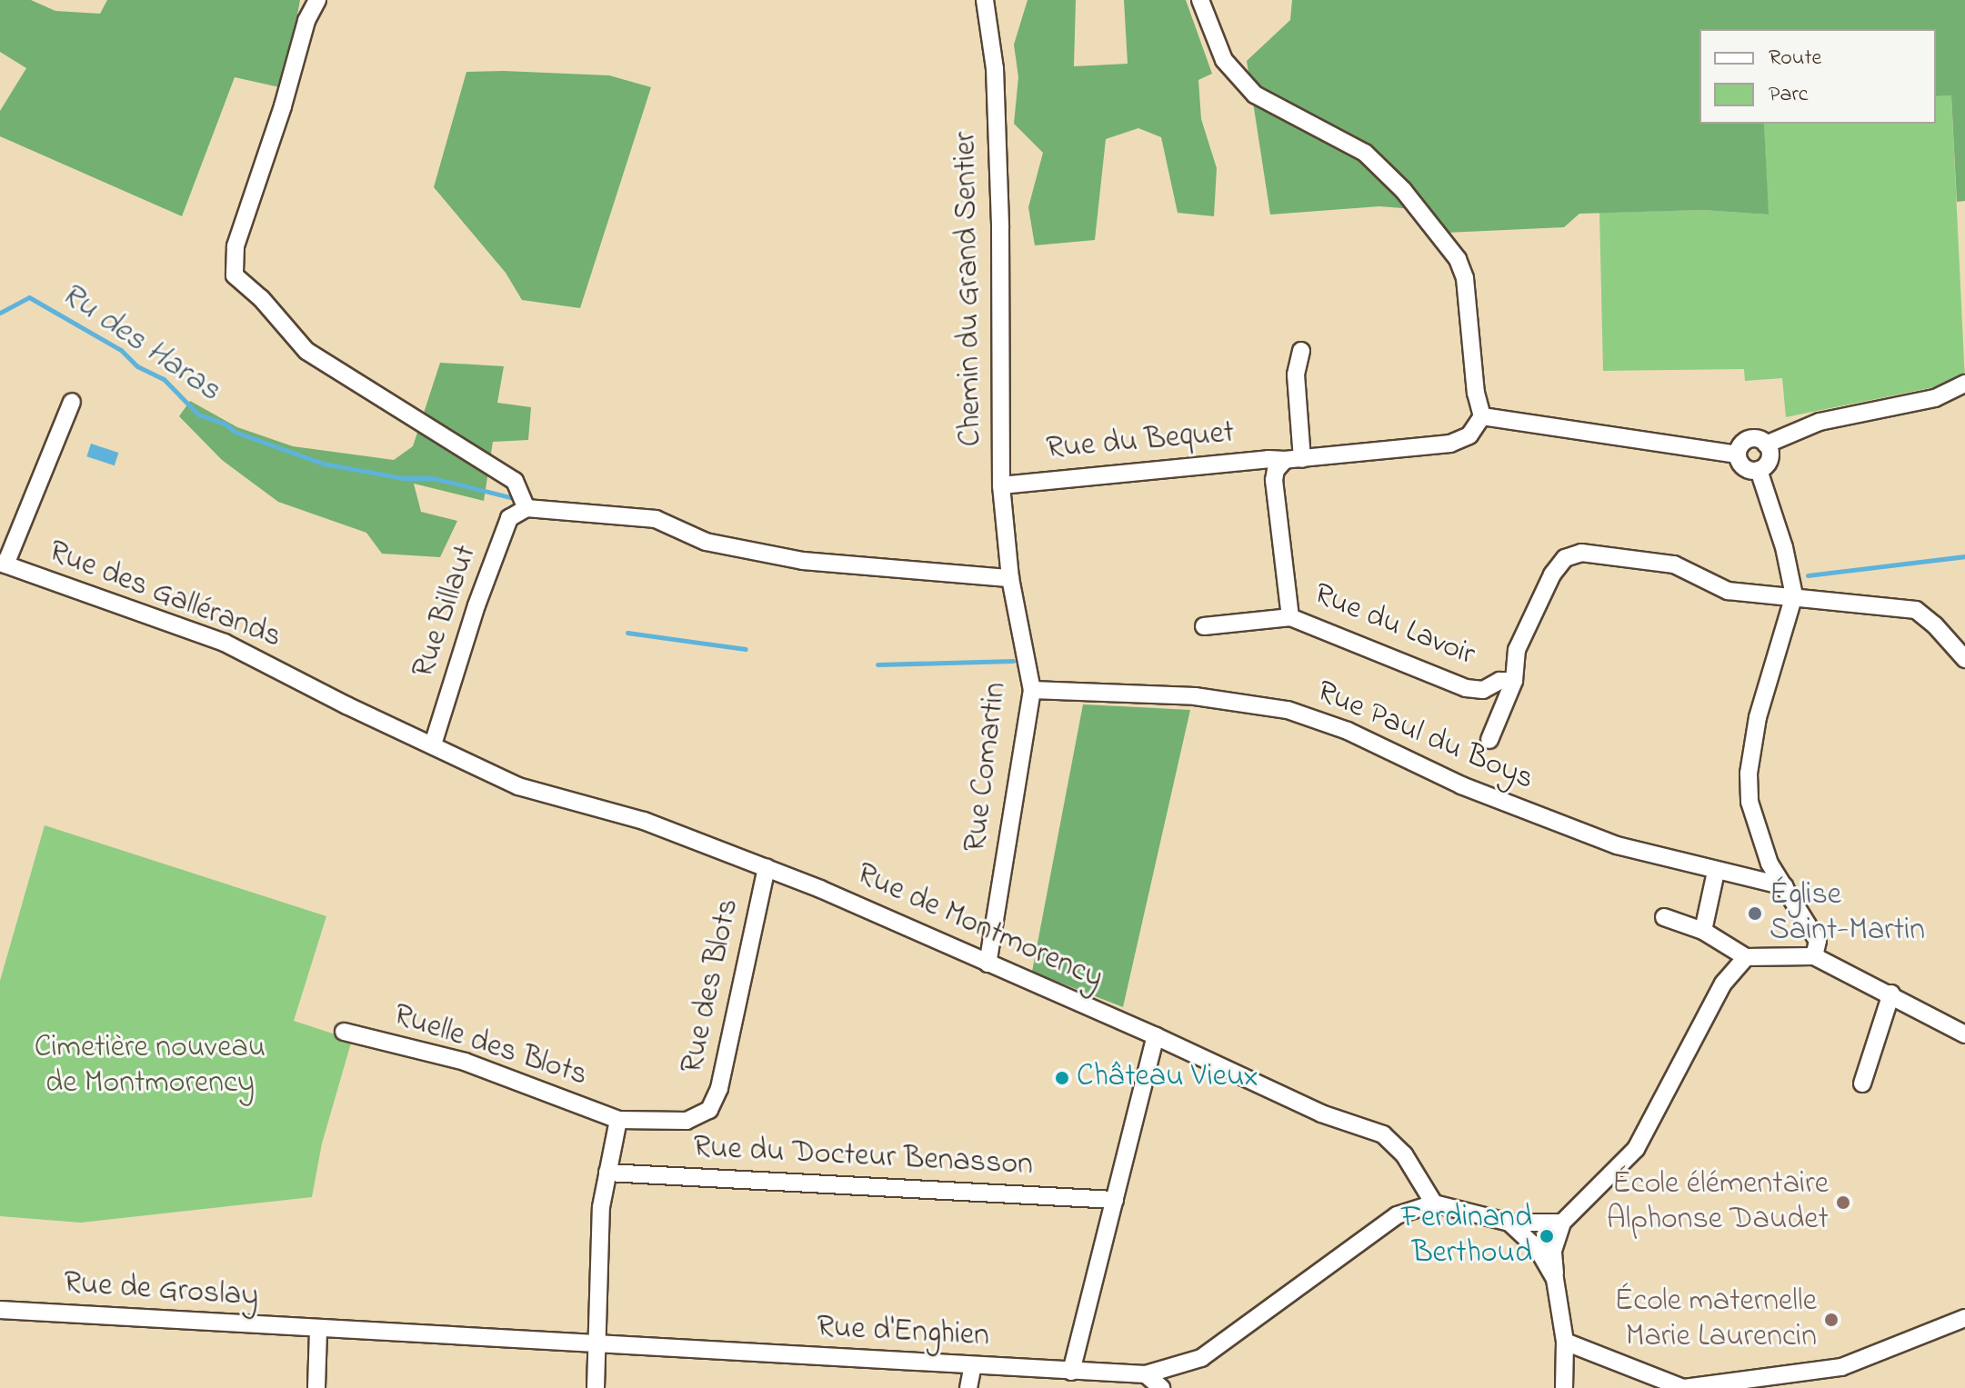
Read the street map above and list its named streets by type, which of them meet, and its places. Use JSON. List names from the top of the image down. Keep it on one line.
{"streets":{"street":["Chemin du Grand Sentier","Rue du Bequet","Rue des Gallérands","Rue Billaut","Rue du Lavoir","Rue Paul du Boys","Rue Comartin","Rue de Montmorency","Rue des Blots","Ruelle des Blots","Rue du Docteur Benasson","Rue de Groslay","Rue d'Enghien"]},"crossings":[["Chemin du Grand Sentier","Rue du Bequet"],["Chemin du Grand Sentier","Rue Comartin"],["Rue du Bequet","Rue du Lavoir"],["Rue des Gallérands","Rue de Montmorency"],["Rue Billaut","Rue de Montmorency"],["Rue Paul du Boys","Rue Comartin"],["Rue Comartin","Rue de Montmorency"],["Rue de Montmorency","Rue des Blots"],["Rue de Montmorency","Rue d'Enghien"],["Rue des Blots","Ruelle des Blots"],["Rue de Groslay","Rue d'Enghien"]],"water":["Ru des Haras"],"parks":["Cimetière nouveau de Montmorency"],"places":["Église Saint-Martin","Château Vieux","École élémentaire Alphonse Daudet","Ferdinand Berthoud","École maternelle Marie Laurencin"],"legend":["Route","Parc"]}
